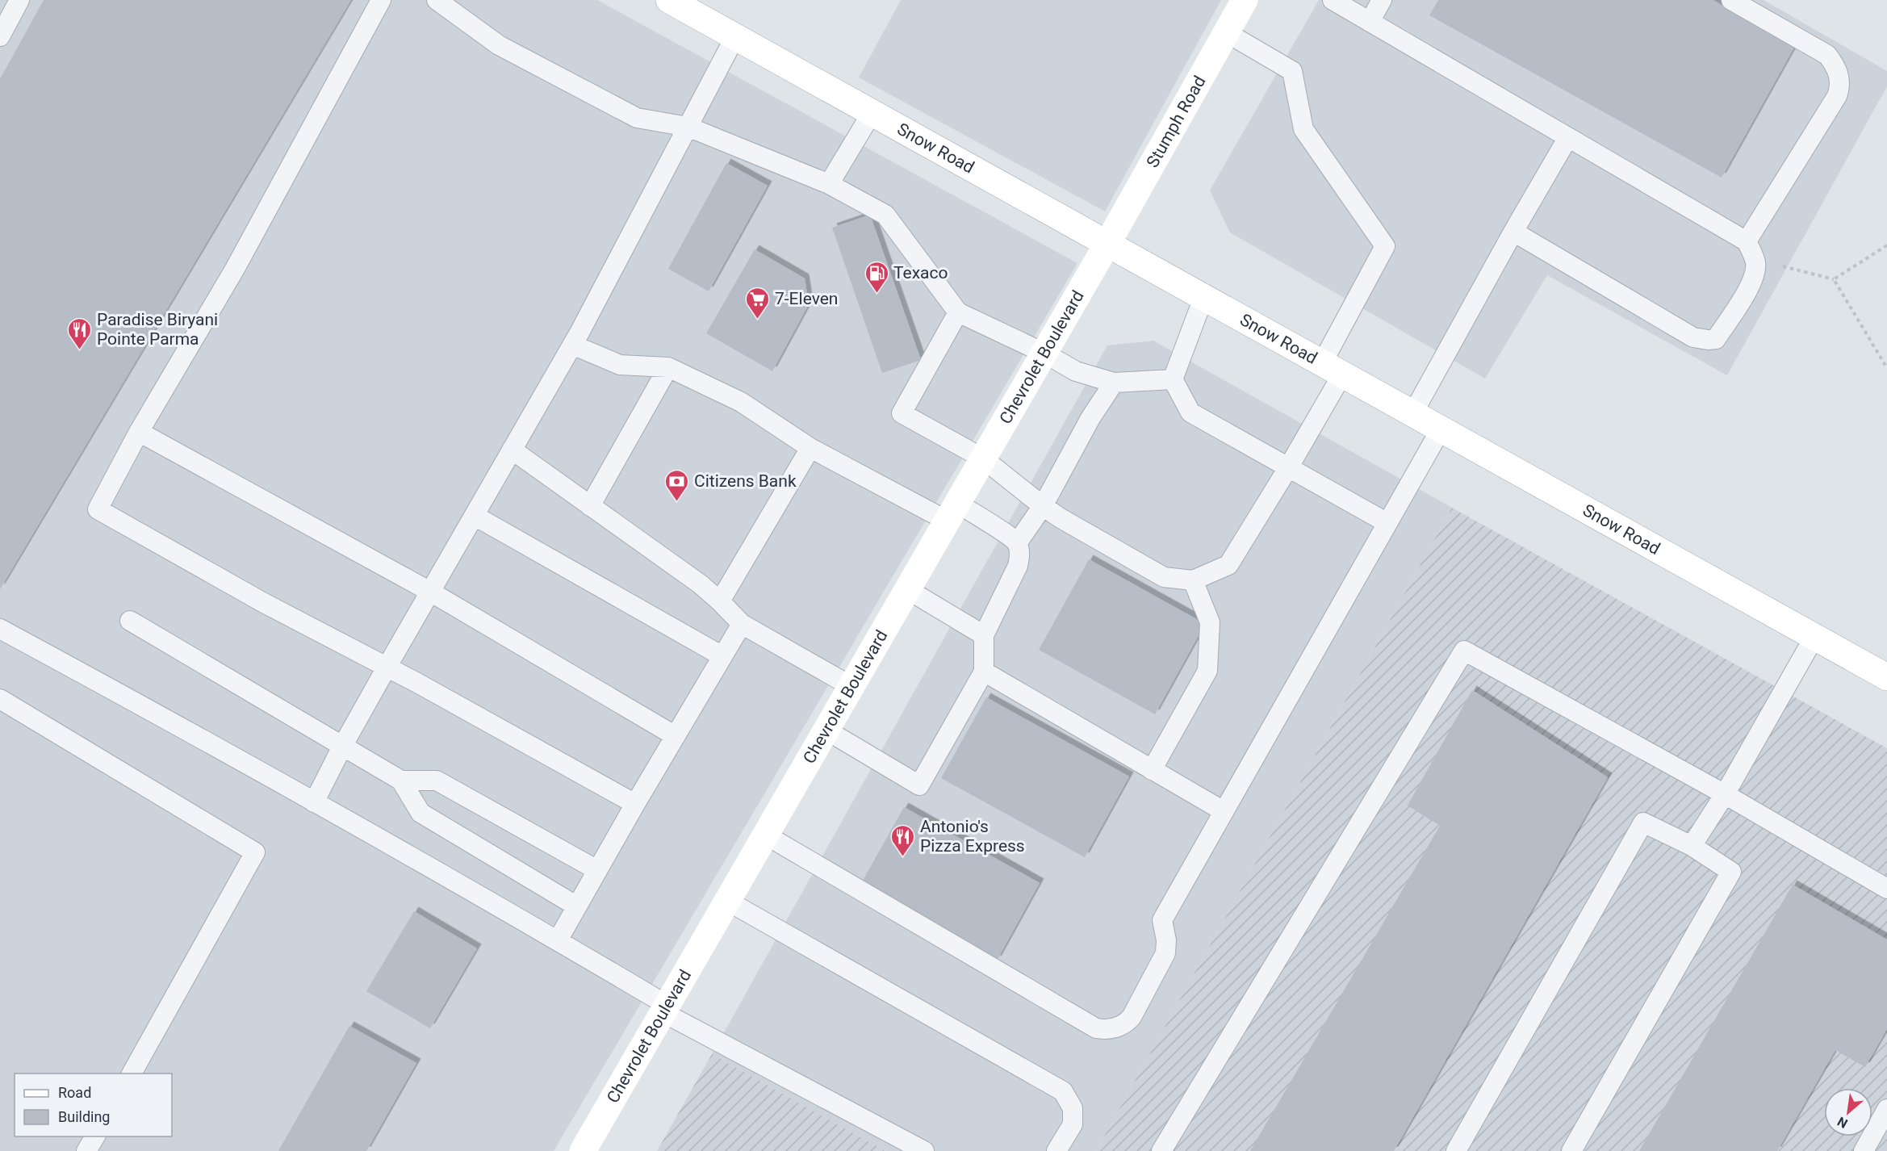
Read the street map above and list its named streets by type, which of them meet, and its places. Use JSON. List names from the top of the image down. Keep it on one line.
{"streets":{"main road":["Stumph Road","Snow Road","Chevrolet Boulevard"]},"crossings":[["Stumph Road","Snow Road"],["Stumph Road","Chevrolet Boulevard"],["Snow Road","Chevrolet Boulevard"]],"places":{"fuel station":["Texaco"],"supermarket":["7-Eleven"],"restaurant":["Paradise Biryani Pointe Parma","Antonio's Pizza Express"],"bank":["Citizens Bank"]},"legend":["Road","Building"],"north":"bottom left"}
